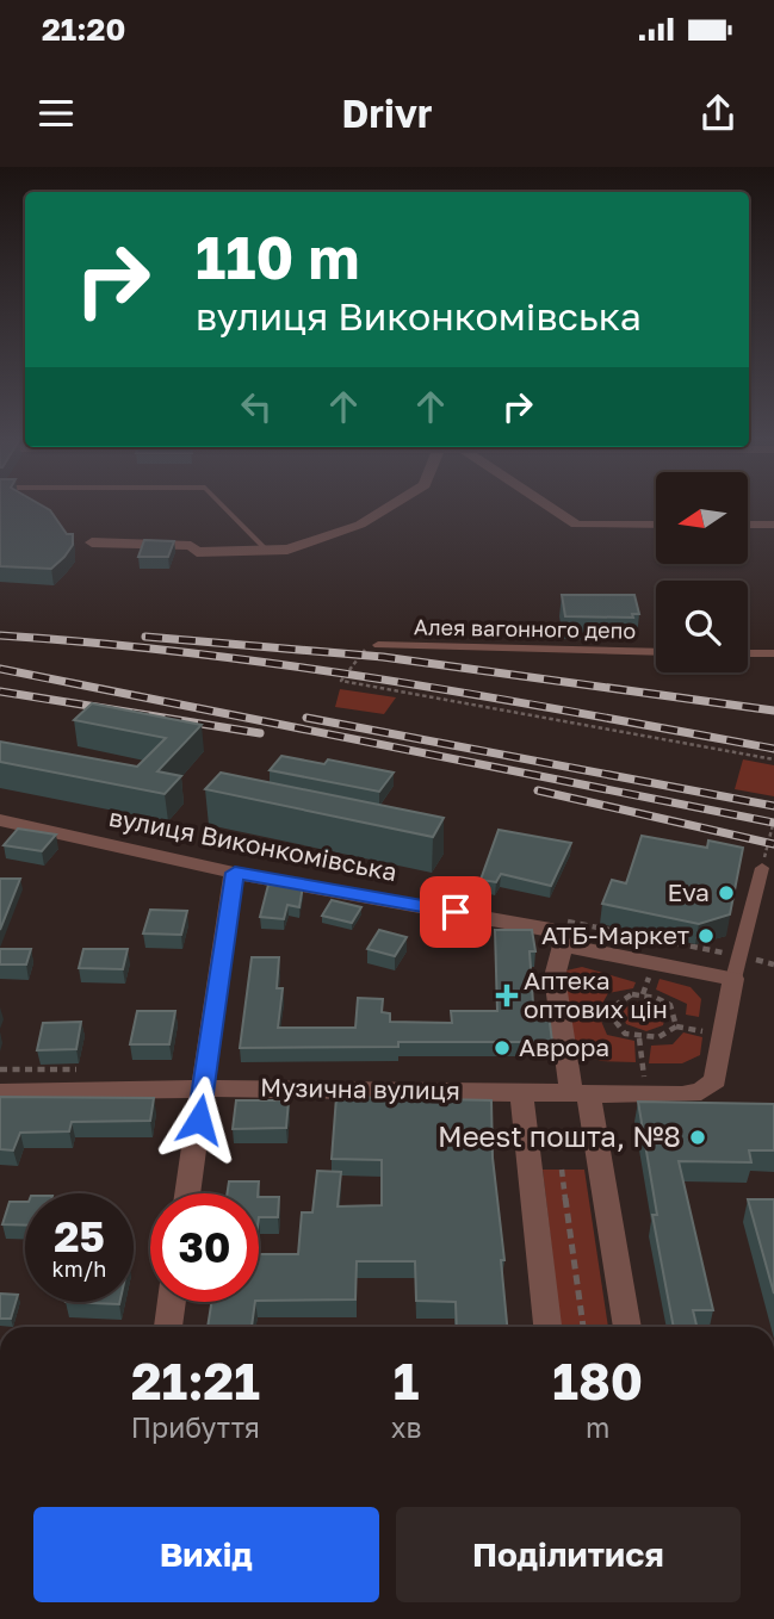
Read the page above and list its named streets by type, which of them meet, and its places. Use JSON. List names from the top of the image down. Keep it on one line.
{"streets":{"street":["Алея вагонного депо","вулиця Виконкомівська","Музична вулиця"]},"crossings":[["вулиця Виконкомівська","Музична вулиця"]],"places":{"other":["Eva","АТБ-Маркет","Аврора","Meest пошта, №8"],"health":["Аптека оптових цін"]},"north":"left","page":{"status":"21:20","header":"Drivr","turn":["110 m","вулиця Виконкомівська"],"speed":"25 km/h","limit":"30","eta":["21:21","Прибуття","1","хв","180","m"],"buttons":["Вихід","Поділитися"]}}
